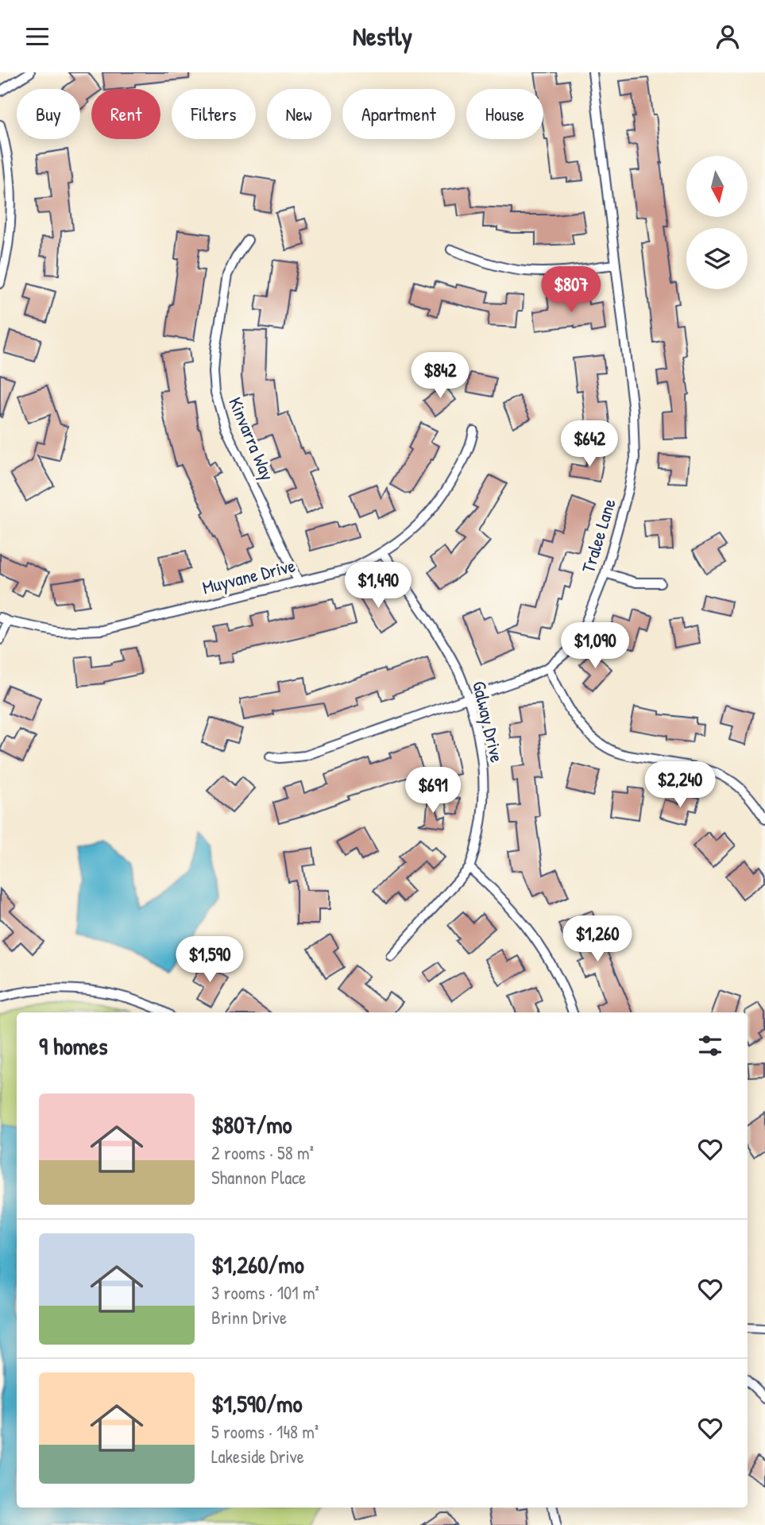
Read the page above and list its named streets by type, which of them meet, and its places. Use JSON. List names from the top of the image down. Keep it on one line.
{"streets":{"street":["Kinvarra Way","Tralee Lane","Muyvane Drive","Galway Drive"]},"crossings":[["Kinvarra Way","Muyvane Drive"],["Tralee Lane","Galway Drive"],["Muyvane Drive","Galway Drive"]],"north":"bottom","page":{"header":"Nestly","chip":["Buy","Rent","Filters","New","Apartment","House"],"price":["$807","$842","$642","$1,490","$1,090","$2,240","$691","$1,260","$1,590"],"heading":"9 homes","list":[{"name":"$807/mo","note":"2 rooms · 58 m² · Shannon Place"},{"name":"$1,260/mo","note":"3 rooms · 101 m² · Brinn Drive"},{"name":"$1,590/mo","note":"5 rooms · 148 m² · Lakeside Drive"}]}}
